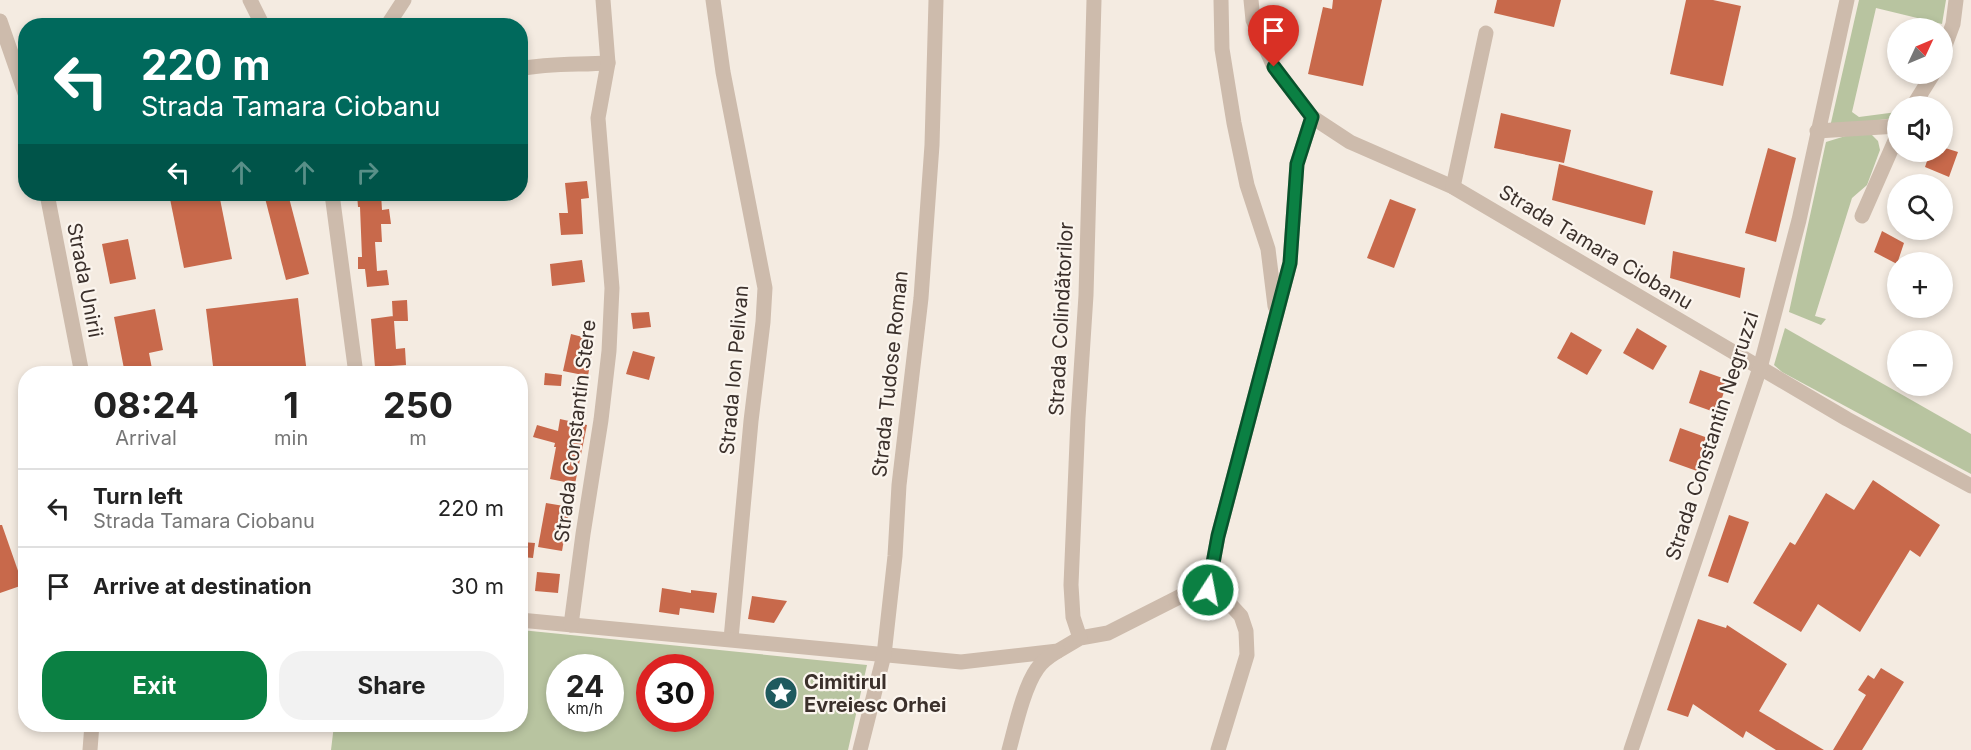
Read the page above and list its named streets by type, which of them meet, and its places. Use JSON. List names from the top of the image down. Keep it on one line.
{"streets":{"street":["Strada Tamara Ciobanu","Strada Unirii","Strada Colindătorilor","Strada Ion Pelivan","Strada Tudose Roman","Strada Constantin Stere","Strada Constantin Negruzzi"]},"crossings":[["Strada Tamara Ciobanu","Strada Constantin Negruzzi"]],"places":{"place":["Cimitirul Evreiesc Orhei"]},"north":"top right","page":{"map_buttons":["+","−"],"turn":["220 m","Strada Tamara Ciobanu"],"eta":["08:24","Arrival","1","min","250","m"],"list":[{"name":"Turn left","note":"Strada Tamara Ciobanu","value":"220 m"},{"name":"Arrive at destination","value":"30 m"}],"buttons":["Exit","Share"],"speed":"24 km/h","limit":"30"}}
